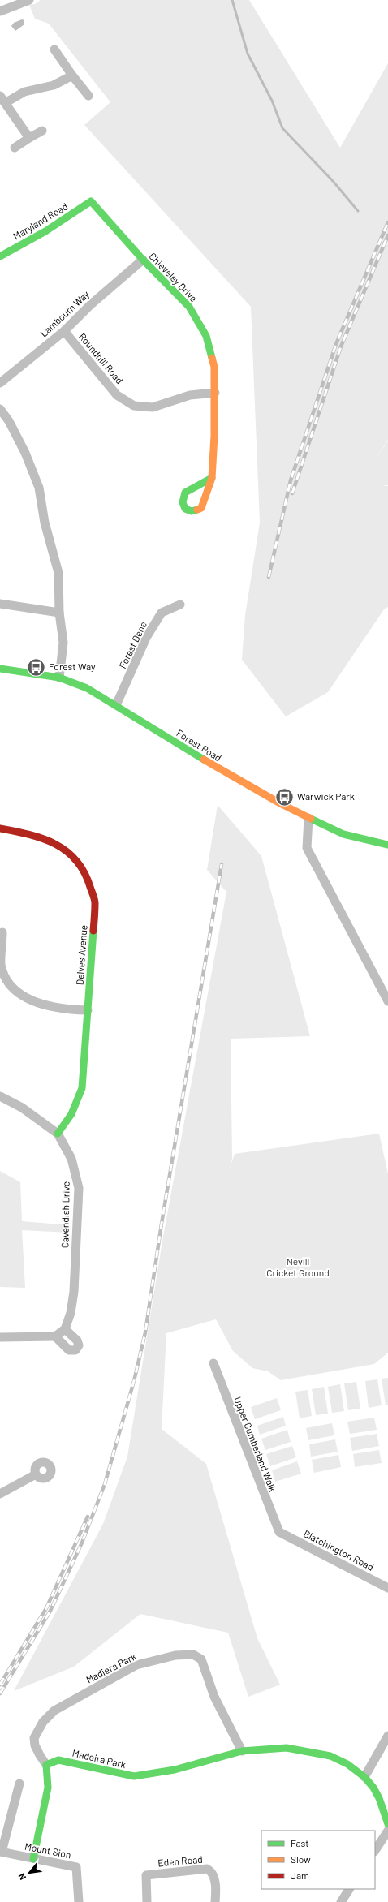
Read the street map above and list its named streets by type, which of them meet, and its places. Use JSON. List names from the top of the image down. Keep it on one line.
{"streets":{"street":["Maryland Road","Chieveley Drive","Lambourn Way","Roundhill Road","Forest Dene","Forest Road","Delves Avenue","Cavendish Drive","Upper Cumberland Walk","Blatchington Road","Madiera Park","Madeira Park","Mount Sion","Eden Road"]},"crossings":[["Maryland Road","Chieveley Drive"],["Chieveley Drive","Lambourn Way"],["Chieveley Drive","Roundhill Road"],["Lambourn Way","Roundhill Road"],["Forest Dene","Forest Road"],["Delves Avenue","Cavendish Drive"],["Upper Cumberland Walk","Blatchington Road"],["Madiera Park","Madeira Park"]],"parks":["Nevill Cricket Ground"],"places":{"bus stop":["Forest Way","Warwick Park"]},"legend":["Fast","Slow","Jam"],"north":"bottom left"}
